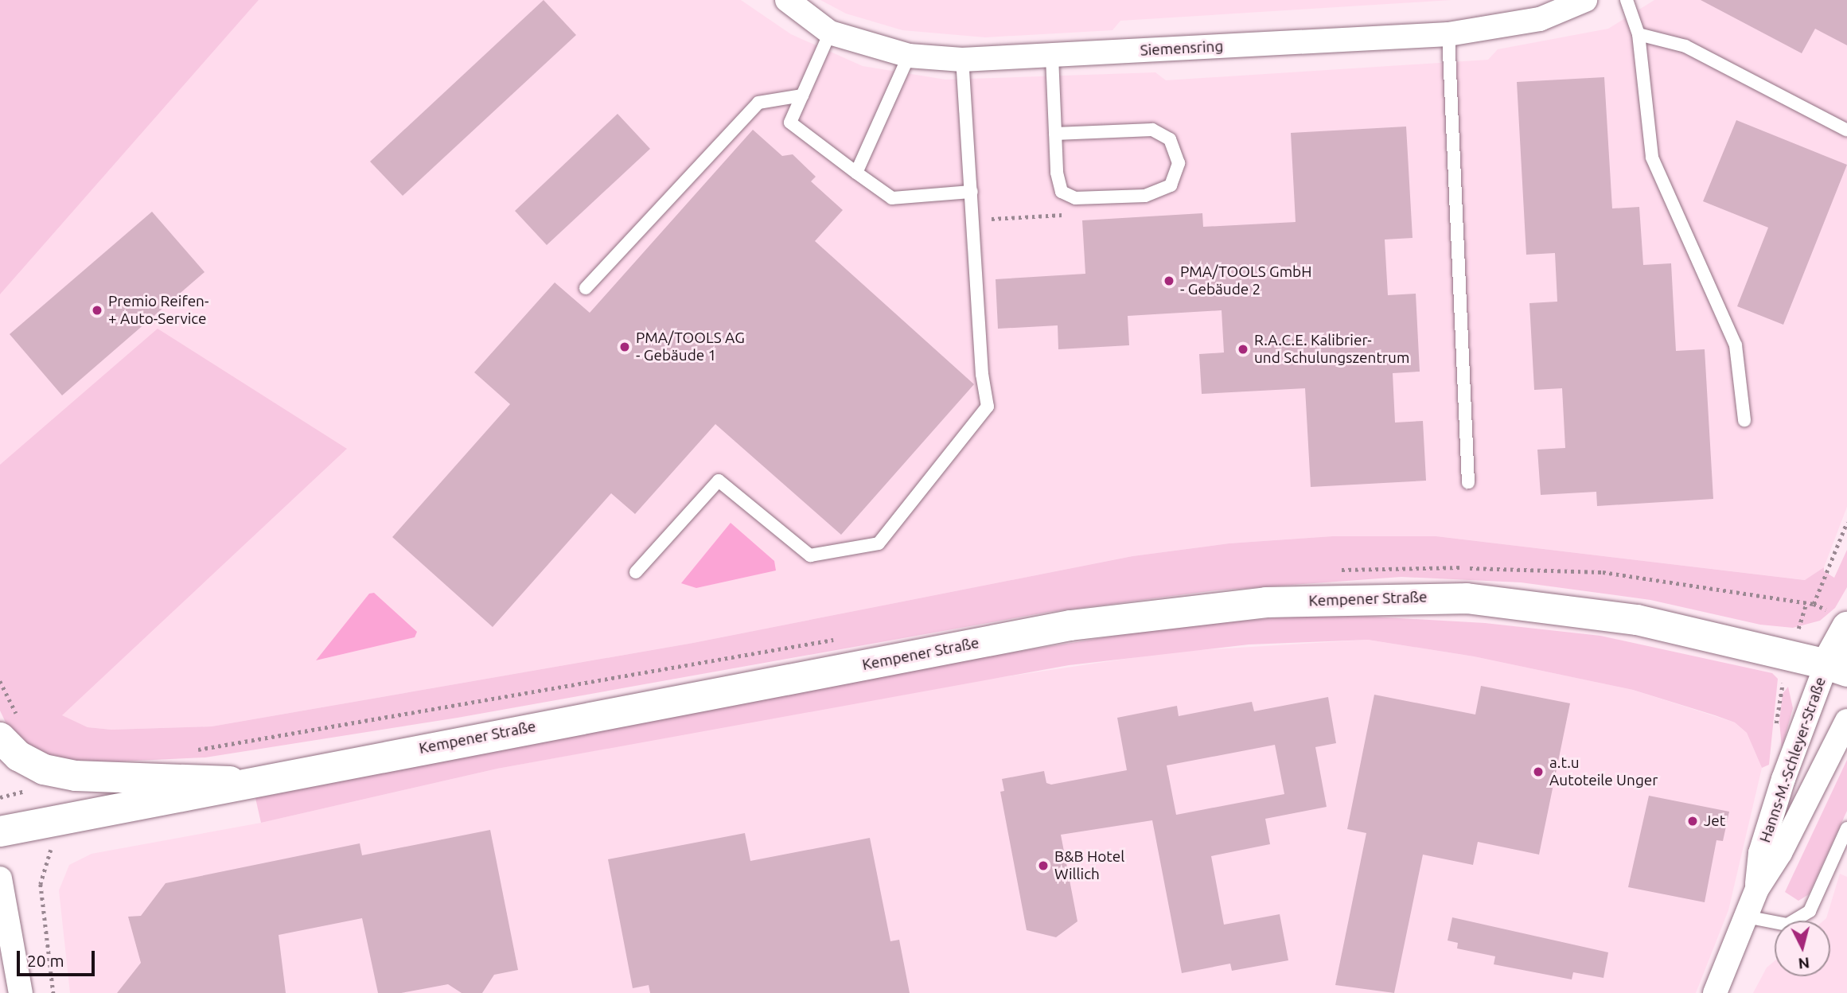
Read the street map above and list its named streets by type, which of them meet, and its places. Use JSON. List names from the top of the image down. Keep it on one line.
{"streets":{"main road":["Kempener Straße"],"street":["Siemensring","Hanns-M.-Schleyer-Straße"]},"crossings":[["Kempener Straße","Hanns-M.-Schleyer-Straße"]],"places":["PMA/TOOLS GmbH - Gebäude 2","Premio Reifen- + Auto-Service","PMA/TOOLS AG - Gebäude 1","R.A.C.E. Kalibrier- und Schulungszentrum","a.t.u Autoteile Unger","Jet","B&B Hotel Willich"],"scale_bar":"20 m","north":"bottom"}
